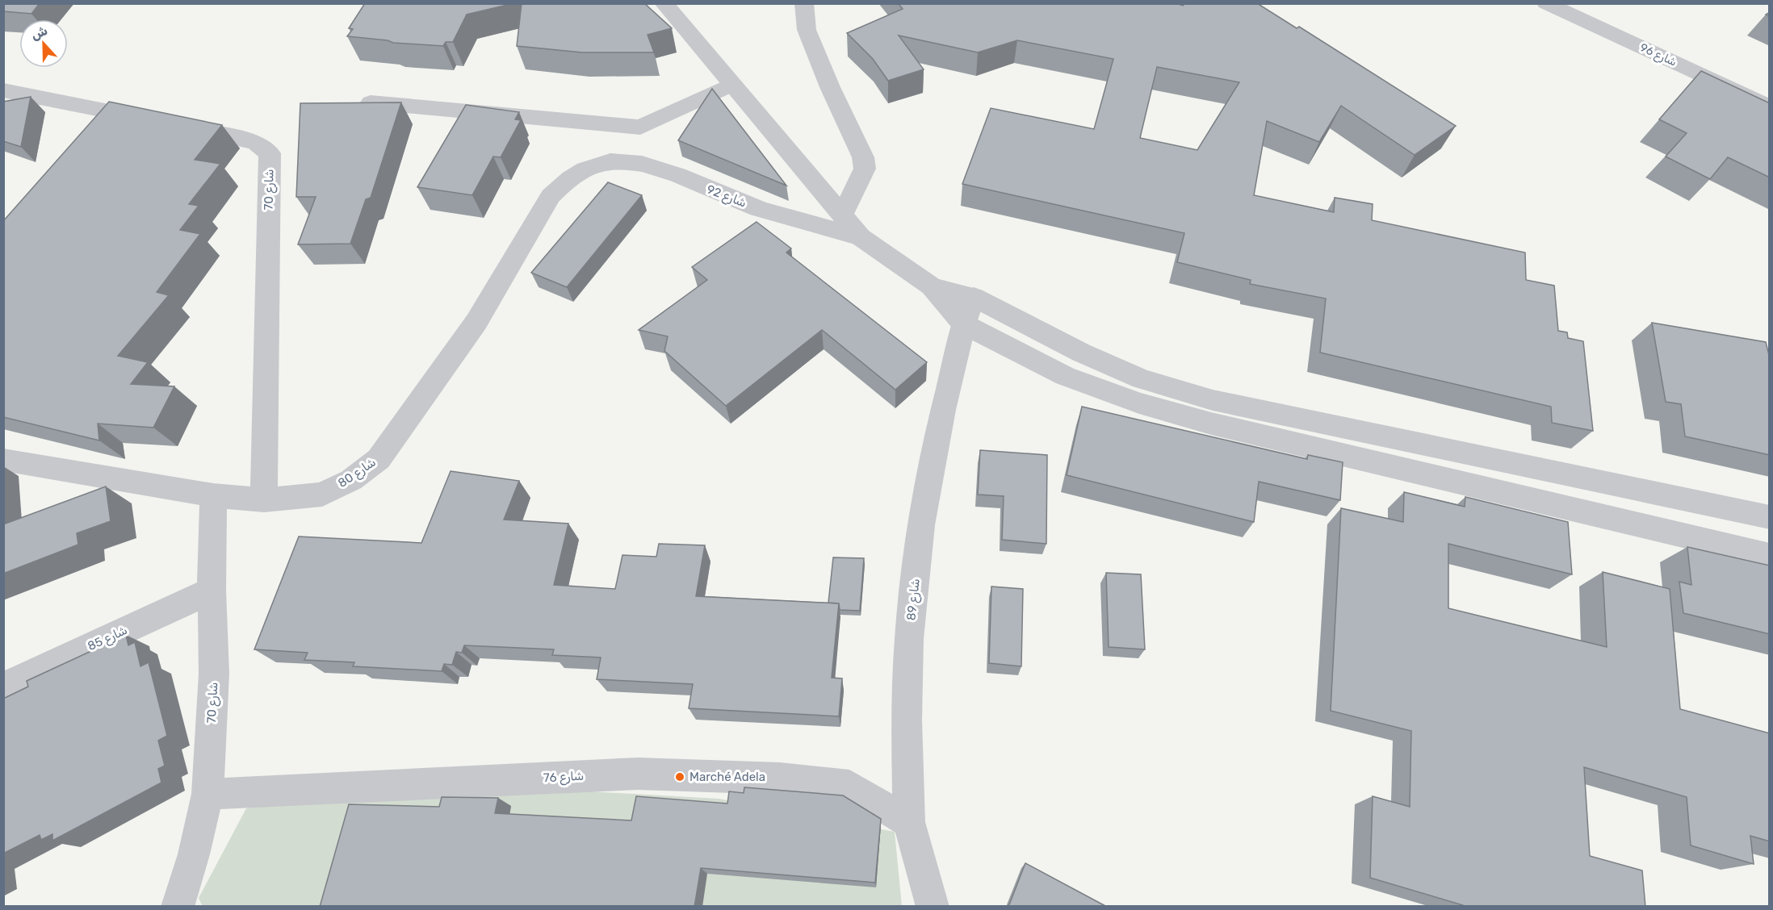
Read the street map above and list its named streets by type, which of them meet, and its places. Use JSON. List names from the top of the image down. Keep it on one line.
{"streets":{"street":["شارع 96","شارع 70","شارع 92","شارع 80","شارع 89","شارع 85","شارع 76"]},"crossings":[["شارع 70","شارع 80"],["شارع 70","شارع 85"],["شارع 70","شارع 76"],["شارع 92","شارع 80"],["شارع 89","شارع 76"]],"places":["Marché Adela"],"north":"top"}
